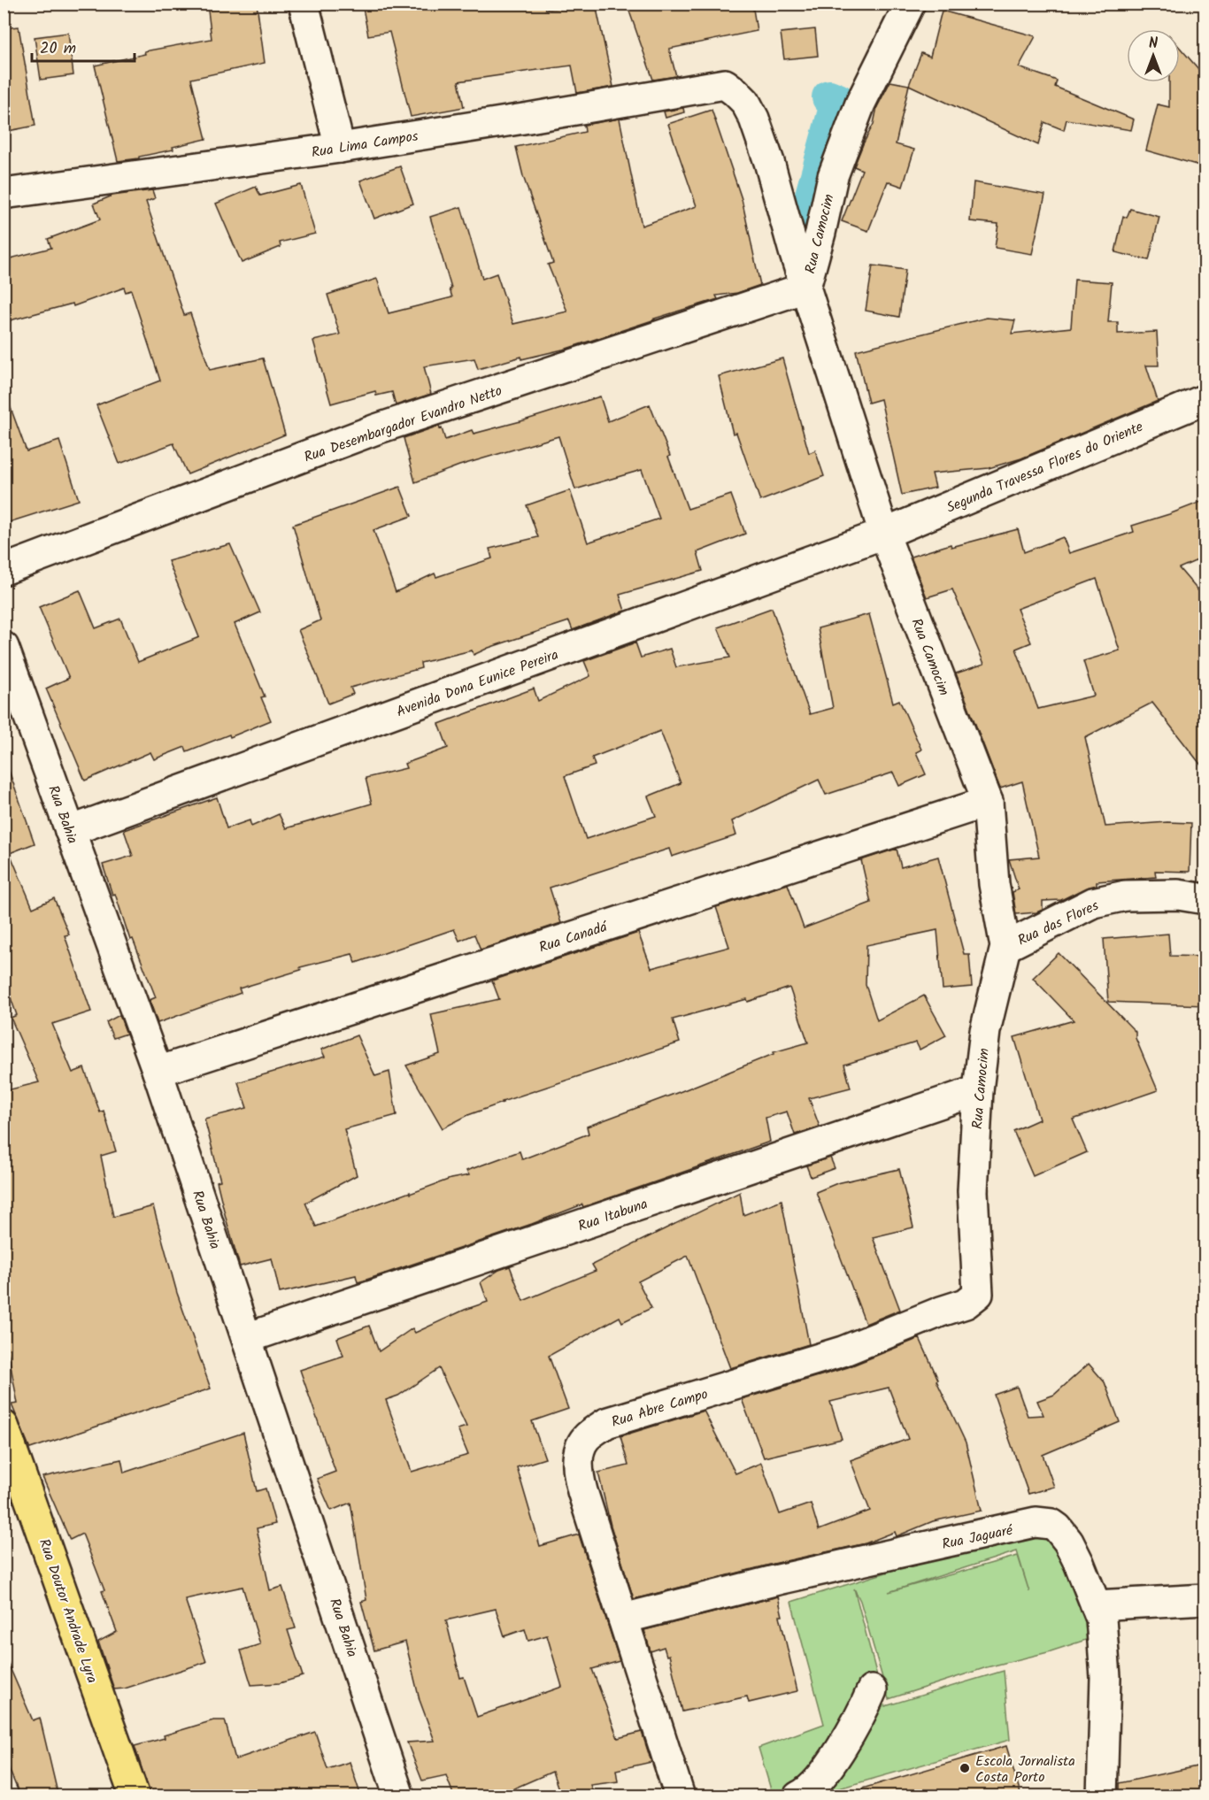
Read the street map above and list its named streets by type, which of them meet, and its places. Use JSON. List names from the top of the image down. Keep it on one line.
{"streets":{"main road":["Rua Doutor Andrade Lyra"],"street":["Rua Lima Campos","Rua Camocim","Rua Desembargador Evandro Netto","Segunda Travessa Flores do Oriente","Avenida Dona Eunice Pereira","Rua Bahia","Rua das Flores","Rua Canadá","Rua Itabuna","Rua Abre Campo","Rua Jaguaré"]},"crossings":[["Rua Lima Campos","Rua Camocim"],["Rua Lima Campos","Rua Desembargador Evandro Netto"],["Rua Camocim","Rua Desembargador Evandro Netto"],["Rua Camocim","Segunda Travessa Flores do Oriente"],["Rua Camocim","Avenida Dona Eunice Pereira"],["Rua Camocim","Rua das Flores"],["Rua Camocim","Rua Canadá"],["Rua Camocim","Rua Itabuna"],["Rua Camocim","Rua Abre Campo"],["Segunda Travessa Flores do Oriente","Avenida Dona Eunice Pereira"],["Avenida Dona Eunice Pereira","Rua Bahia"],["Rua Bahia","Rua Canadá"],["Rua Bahia","Rua Itabuna"],["Rua Abre Campo","Rua Jaguaré"]],"places":["Escola Jornalista Costa Porto"],"scale_bar":"20 m","north":"top"}
